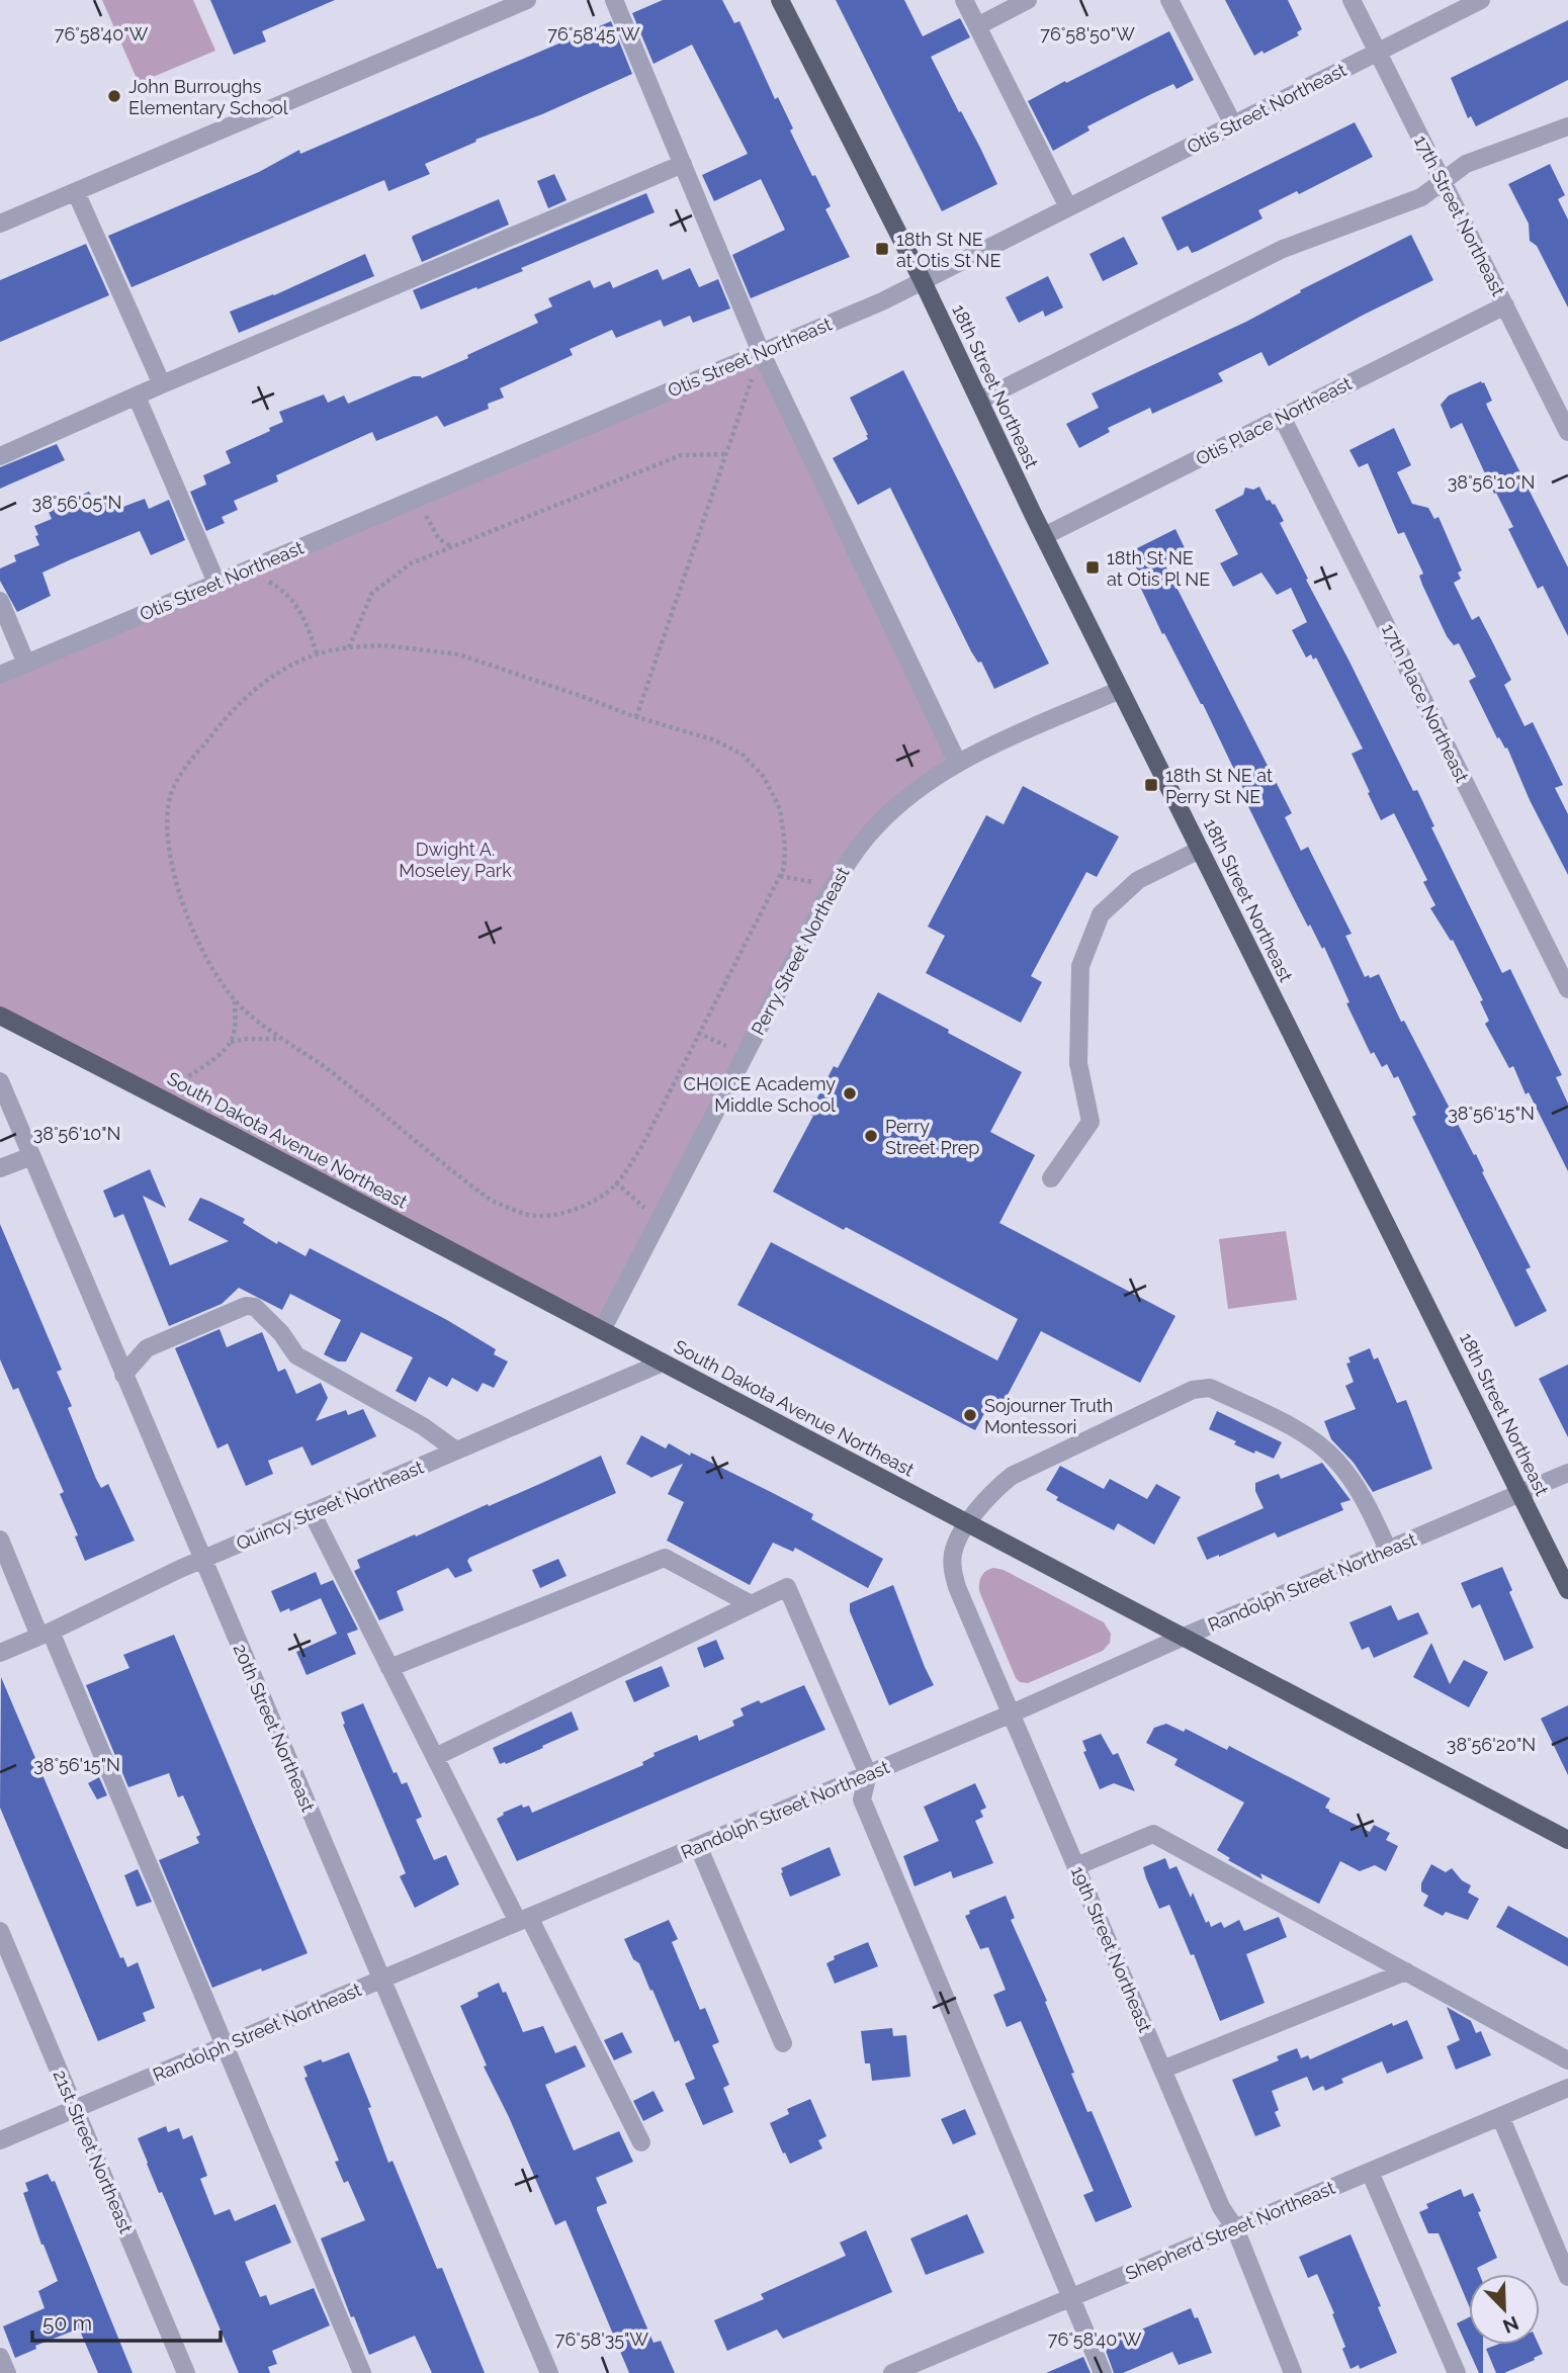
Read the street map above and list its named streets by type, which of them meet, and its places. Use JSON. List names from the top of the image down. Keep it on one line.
{"streets":{"main road":["18th Street Northeast","South Dakota Avenue Northeast"],"street":["Otis Street Northeast","17th Street Northeast","Otis Place Northeast","17th Place Northeast","Perry Street Northeast","Quincy Street Northeast","Randolph Street Northeast","20th Street Northeast","19th Street Northeast","21st Street Northeast","Shepherd Street Northeast"]},"crossings":[["Otis Street Northeast","17th Street Northeast"],["Otis Street Northeast","18th Street Northeast"],["17th Street Northeast","Otis Place Northeast"],["18th Street Northeast","Otis Place Northeast"],["18th Street Northeast","Perry Street Northeast"],["18th Street Northeast","Randolph Street Northeast"],["Otis Place Northeast","17th Place Northeast"],["Perry Street Northeast","South Dakota Avenue Northeast"],["South Dakota Avenue Northeast","Quincy Street Northeast"],["South Dakota Avenue Northeast","Randolph Street Northeast"],["South Dakota Avenue Northeast","19th Street Northeast"],["Quincy Street Northeast","20th Street Northeast"],["Randolph Street Northeast","20th Street Northeast"],["Randolph Street Northeast","19th Street Northeast"],["Randolph Street Northeast","21st Street Northeast"],["19th Street Northeast","Shepherd Street Northeast"]],"parks":["Dwight A. Moseley Park"],"places":{"other":["John Burroughs Elementary School","CHOICE Academy Middle School","Perry Street Prep","Sojourner Truth Montessori"],"transit":["18th St NE at Otis St NE","18th St NE at Otis Pl NE","18th St NE at Perry St NE"]},"scale_bar":"50 m","north":"bottom right","coordinates":["76°58'40\"W","76°58'45\"W","76°58'50\"W","38°56'10\"N","38°56'05\"N","38°56'15\"N","38°56'20\"N","76°58'35\"W"]}
